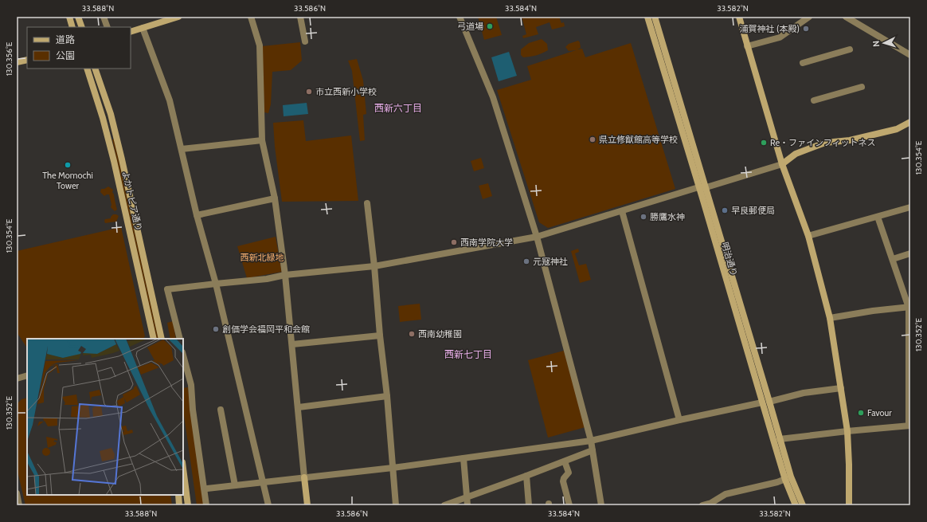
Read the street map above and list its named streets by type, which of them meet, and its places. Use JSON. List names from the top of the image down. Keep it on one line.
{"streets":{"street":["よかトピア通り","明治通り"]},"districts":["西新六丁目","西新七丁目"],"parks":["西新北緑地"],"places":["弓道場","浦賀神社 (本殿)","市立西新小学校","県立修猷館高等学校","Re・ファインフィットネス","The Momochi Tower","早良郵便局","勝鷹水神","西南学院大学","元寇神社","創価学会福岡平和会館","西南幼稚園","Favour"],"legend":["道路","公園"],"north":"left","coordinates":["33.588°N","33.586°N","33.584°N","33.582°N","130.356°E","130.354°E","130.352°E"]}
